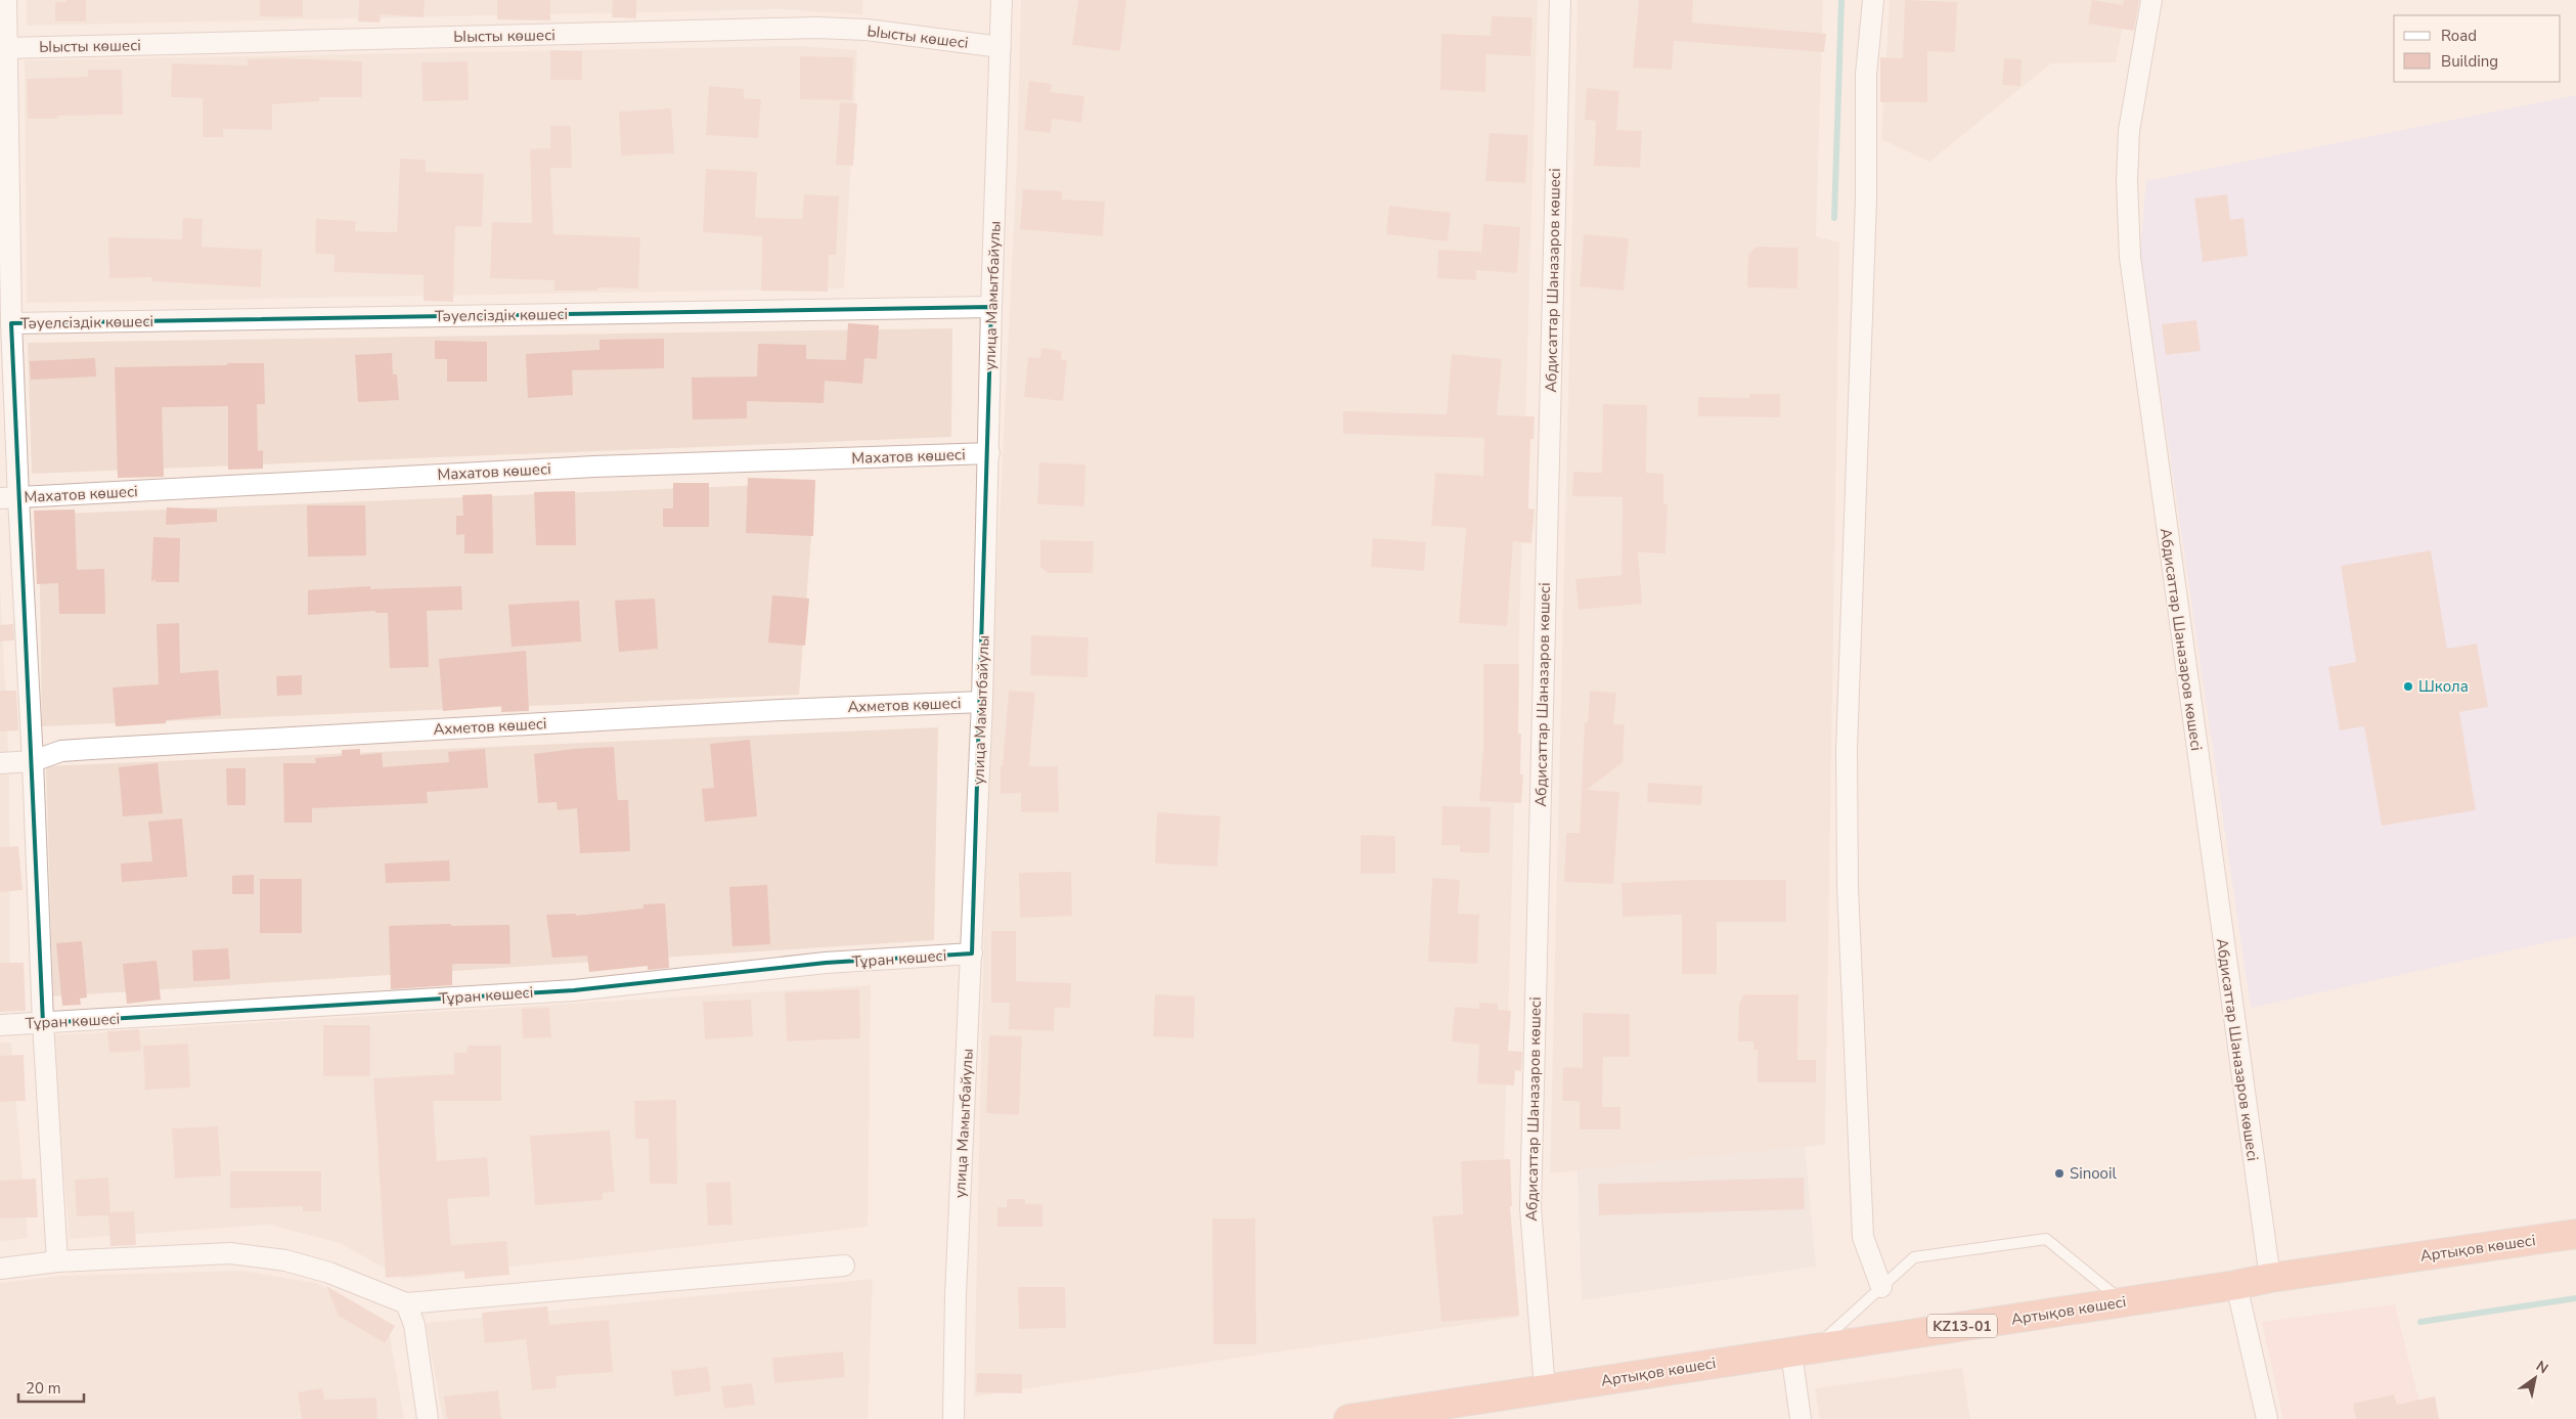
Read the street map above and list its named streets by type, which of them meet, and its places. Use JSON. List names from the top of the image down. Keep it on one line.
{"streets":{"highway":["Артықов көшесі","KZ13-01"],"street":["Ыысты көшесі","Абдисаттар Шаназаров көшесі","улица Мамытбайулы","Тәуелсіздік көшесі","Махатов көшесі","Ахметов көшесі","Тұран көшесі"]},"crossings":[["Ыысты көшесі","улица Мамытбайулы"],["Абдисаттар Шаназаров көшесі","Артықов көшесі"],["улица Мамытбайулы","Тәуелсіздік көшесі"],["улица Мамытбайулы","Махатов көшесі"],["улица Мамытбайулы","Ахметов көшесі"],["улица Мамытбайулы","Тұран көшесі"]],"places":["Школа","Sinooil"],"legend":["Road","Building"],"scale_bar":"20 m","north":"top right"}
